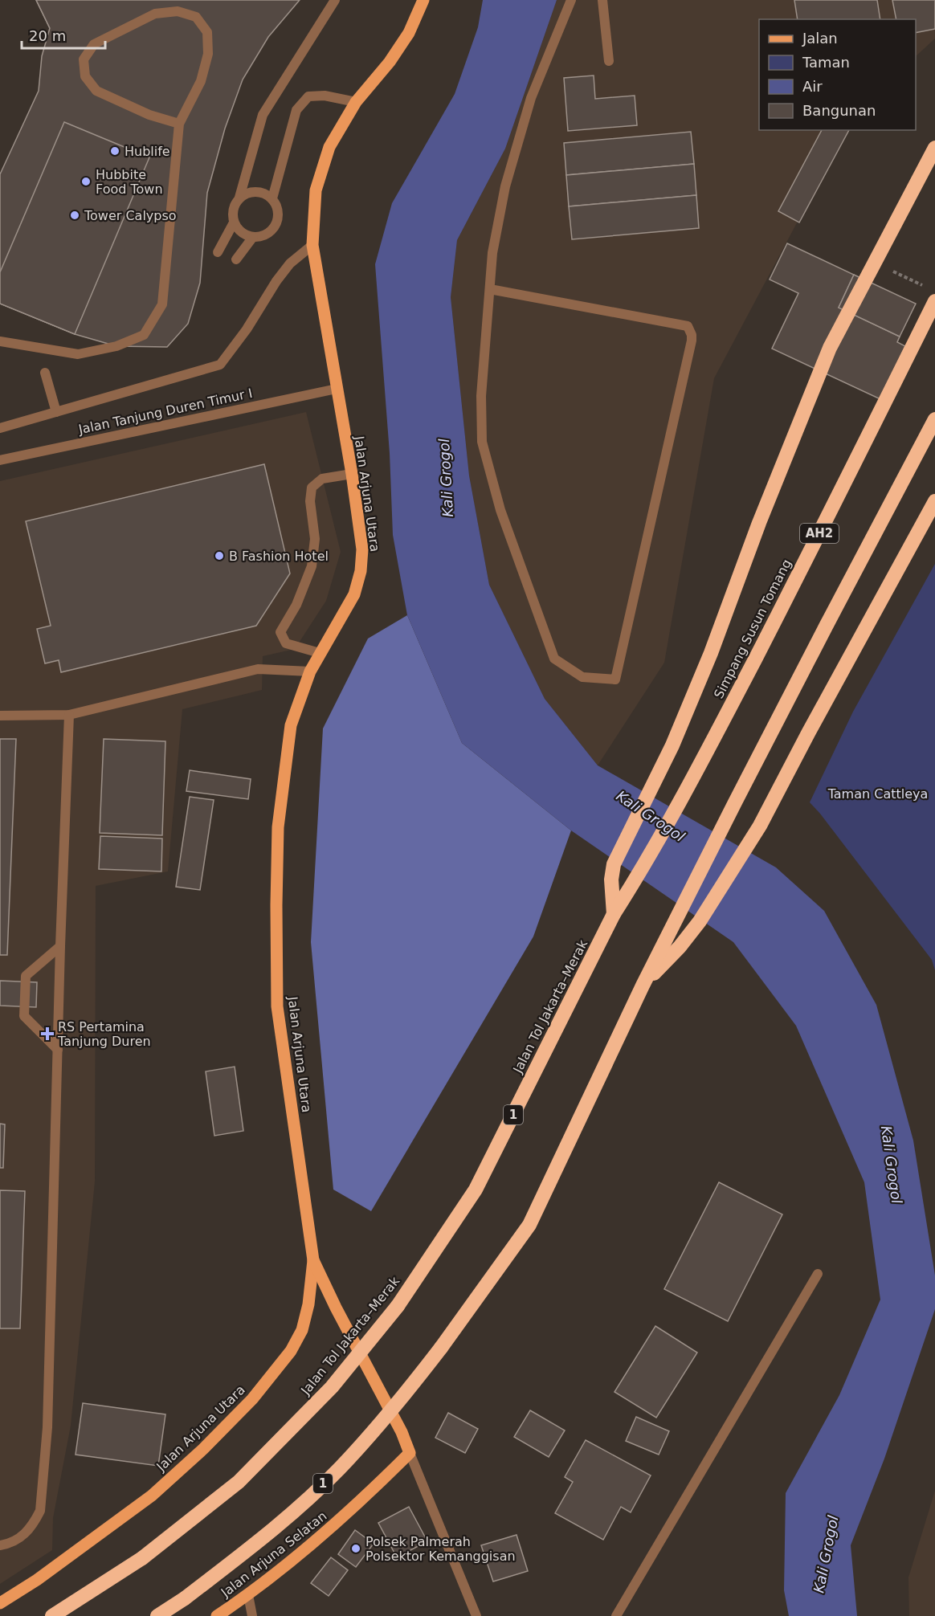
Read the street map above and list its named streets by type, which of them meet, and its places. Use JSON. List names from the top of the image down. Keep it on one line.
{"streets":{"highway":["AH2","Simpang Susun Tomang","Jalan Tol Jakarta–Merak","1"],"main road":["Jalan Arjuna Utara","Jalan Arjuna Selatan"],"street":["Jalan Tanjung Duren Timur I"]},"crossings":[["Jalan Tanjung Duren Timur I","Jalan Arjuna Utara"],["Simpang Susun Tomang","Jalan Tol Jakarta–Merak"]],"water":["Kali Grogol"],"parks":["Taman Cattleya"],"places":{"other":["Hublife","Hubbite Food Town","Tower Calypso","B Fashion Hotel","Polsek Palmerah Polsektor Kemanggisan"],"health":["RS Pertamina Tanjung Duren"]},"legend":["Jalan","Taman","Air","Bangunan"],"scale_bar":"20 m"}
